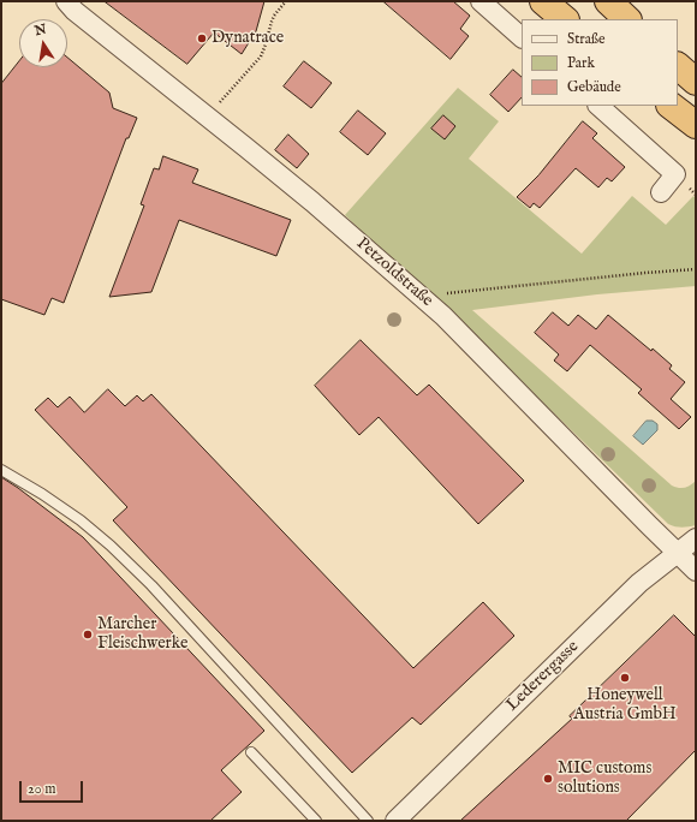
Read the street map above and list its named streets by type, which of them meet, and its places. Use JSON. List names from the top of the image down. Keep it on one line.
{"streets":{"street":["Petzoldstraße","Lederergasse"]},"crossings":[["Petzoldstraße","Lederergasse"]],"places":["Dynatrace","Marcher Fleischwerke","Honeywell Austria GmbH","MIC customs solutions"],"legend":["Straße","Park","Gebäude"],"scale_bar":"20 m","north":"top"}
